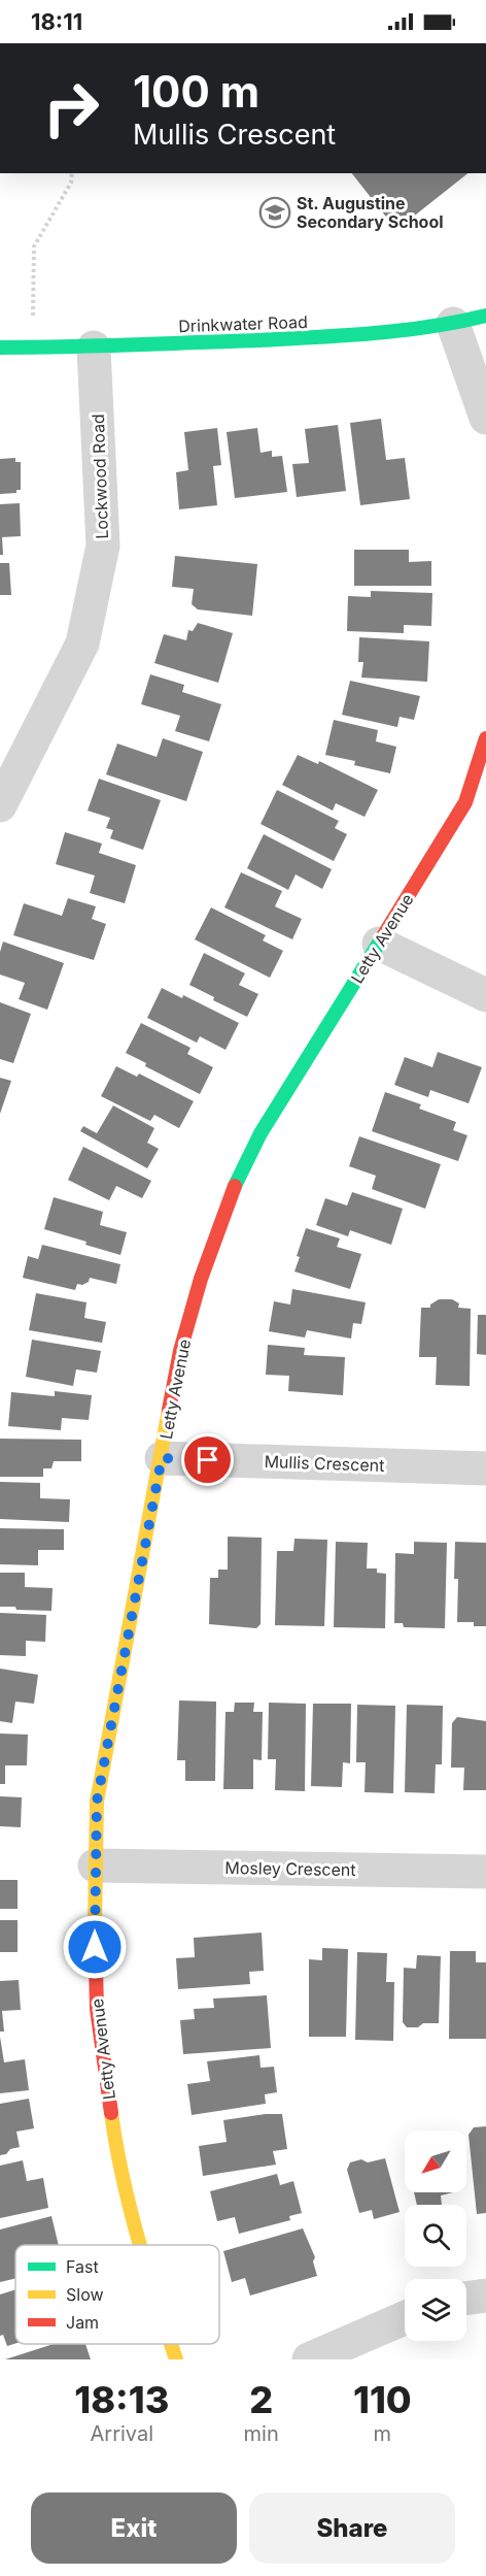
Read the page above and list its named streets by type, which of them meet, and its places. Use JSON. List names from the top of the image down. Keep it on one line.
{"streets":{"street":["Drinkwater Road","Lockwood Road","Letty Avenue","Mullis Crescent","Mosley Crescent"]},"crossings":[["Drinkwater Road","Lockwood Road"],["Letty Avenue","Mullis Crescent"],["Letty Avenue","Mosley Crescent"]],"places":{"school or university":["St. Augustine Secondary School"]},"legend":["Fast","Slow","Jam"],"north":"bottom left","page":{"status":"18:11","turn":["100 m","Mullis Crescent"],"eta":["18:13","Arrival","2","min","110","m"],"buttons":["Exit","Share"]}}
